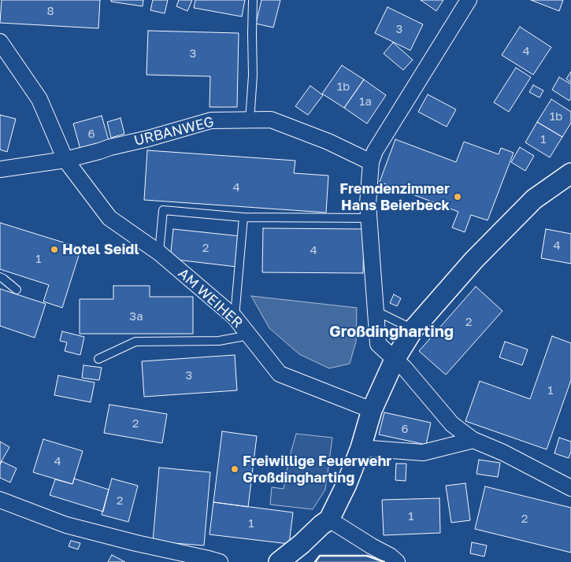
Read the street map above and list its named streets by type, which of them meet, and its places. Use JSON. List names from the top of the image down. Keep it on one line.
{"streets":{"street":["URBANWEG","AM WEIHER"]},"crossings":[["URBANWEG","AM WEIHER"]],"districts":["Großdingharting"],"places":["Fremdenzimmer Hans Beierbeck","Hotel Seidl","Freiwillige Feuerwehr Großdingharting"],"house_numbers":["8","3","4","3","1b","1a","1b","6","1","4","4","2","4","1","3a","2","3","1","2","6","4","2","1","2","1"]}
